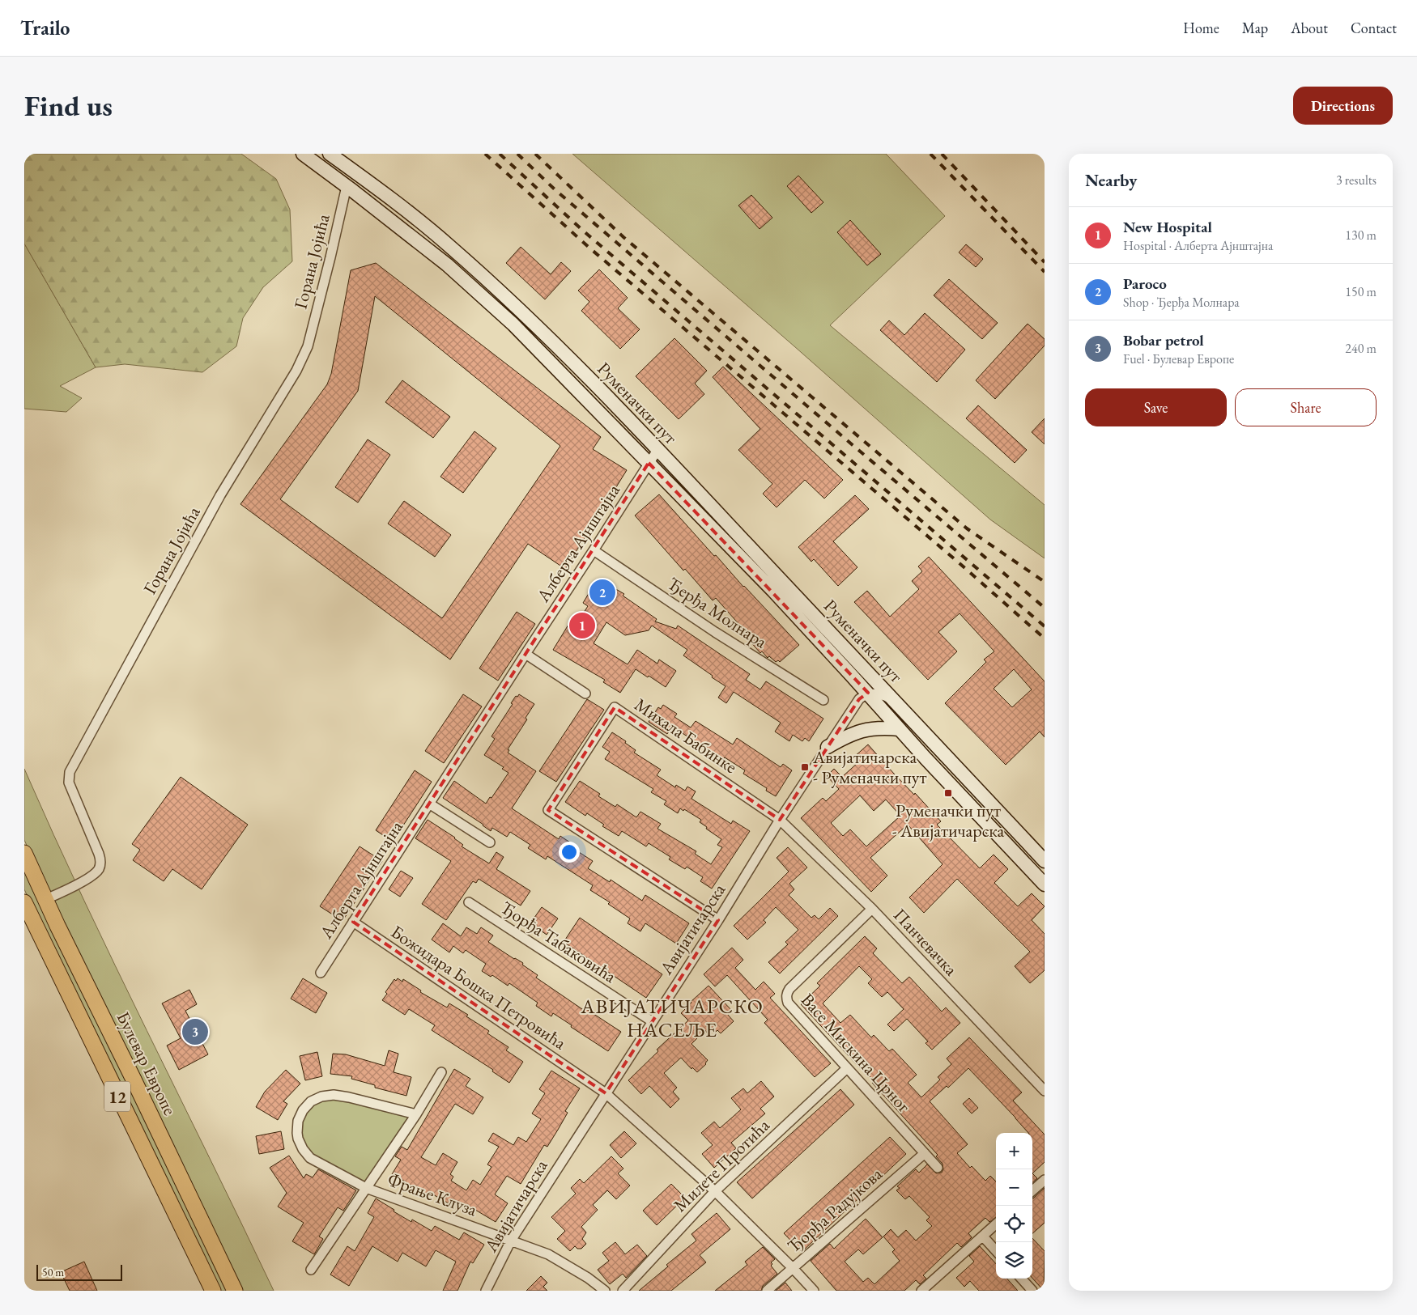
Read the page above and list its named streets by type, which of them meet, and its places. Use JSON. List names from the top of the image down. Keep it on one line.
{"streets":{"main road":["Руменачки пут","Булевар Европе","12"],"street":["Горана Јојића","Алберта Ајнштајна","Ђерђа Молнара","Михала Бабинке","Авијатичарска","Ђорђа Табаковића","Панчевачка","Божидара Бошка Петровића","Васе Мискина Црног","Милете Протића","Фрање Клуза","Ђорђа Радујкова"]},"crossings":[["Горана Јојића","Руменачки пут"],["Горана Јојића","Булевар Европе"],["Руменачки пут","Алберта Ајнштајна"],["Руменачки пут","Авијатичарска"],["Алберта Ајнштајна","Ђерђа Молнара"],["Алберта Ајнштајна","Божидара Бошка Петровића"],["Михала Бабинке","Авијатичарска"],["Михала Бабинке","Панчевачка"],["Авијатичарска","Ђорђа Табаковића"],["Авијатичарска","Панчевачка"],["Авијатичарска","Божидара Бошка Петровића"],["Авијатичарска","Фрање Клуза"],["Панчевачка","Васе Мискина Црног"],["Божидара Бошка Петровића","Милете Протића"],["Божидара Бошка Петровића","Ђорђа Радујкова"],["Васе Мискина Црног","Милете Протића"],["Васе Мискина Црног","Ђорђа Радујкова"]],"districts":["АВИЈАТИЧАРСКО НАСЕЉЕ"],"places":{"transit":["Авијатичарска - Руменачки пут","Руменачки пут - Авијатичарска"]},"scale_bar":"50 m","page":{"header":"Trailo","nav":["Home","Map","About","Contact"],"buttons":["Directions",["Save","Share"]],"title":"Find us","heading":["Nearby","3 results"],"list":[{"mark":"1","name":"New Hospital","note":"Hospital · Алберта Ајнштајна","value":"130 m"},{"mark":"2","name":"Paroco","note":"Shop · Ђерђа Молнара","value":"150 m"},{"mark":"3","name":"Bobar petrol","note":"Fuel · Булевар Европе","value":"240 m"}],"pins":["2","1","3"],"map_buttons":["+","−"],"scale":"50 m"}}
